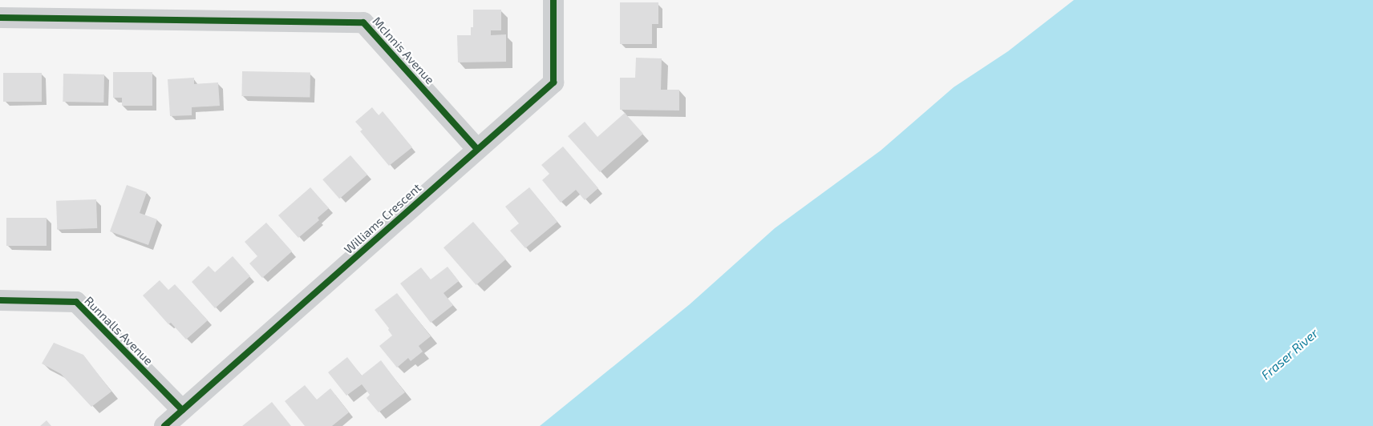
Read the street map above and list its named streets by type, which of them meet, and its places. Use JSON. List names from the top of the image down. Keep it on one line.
{"streets":{"street":["McInnis Avenue","Williams Crescent","Runnalls Avenue"]},"crossings":[["McInnis Avenue","Williams Crescent"],["Williams Crescent","Runnalls Avenue"]],"water":["Fraser River"]}
